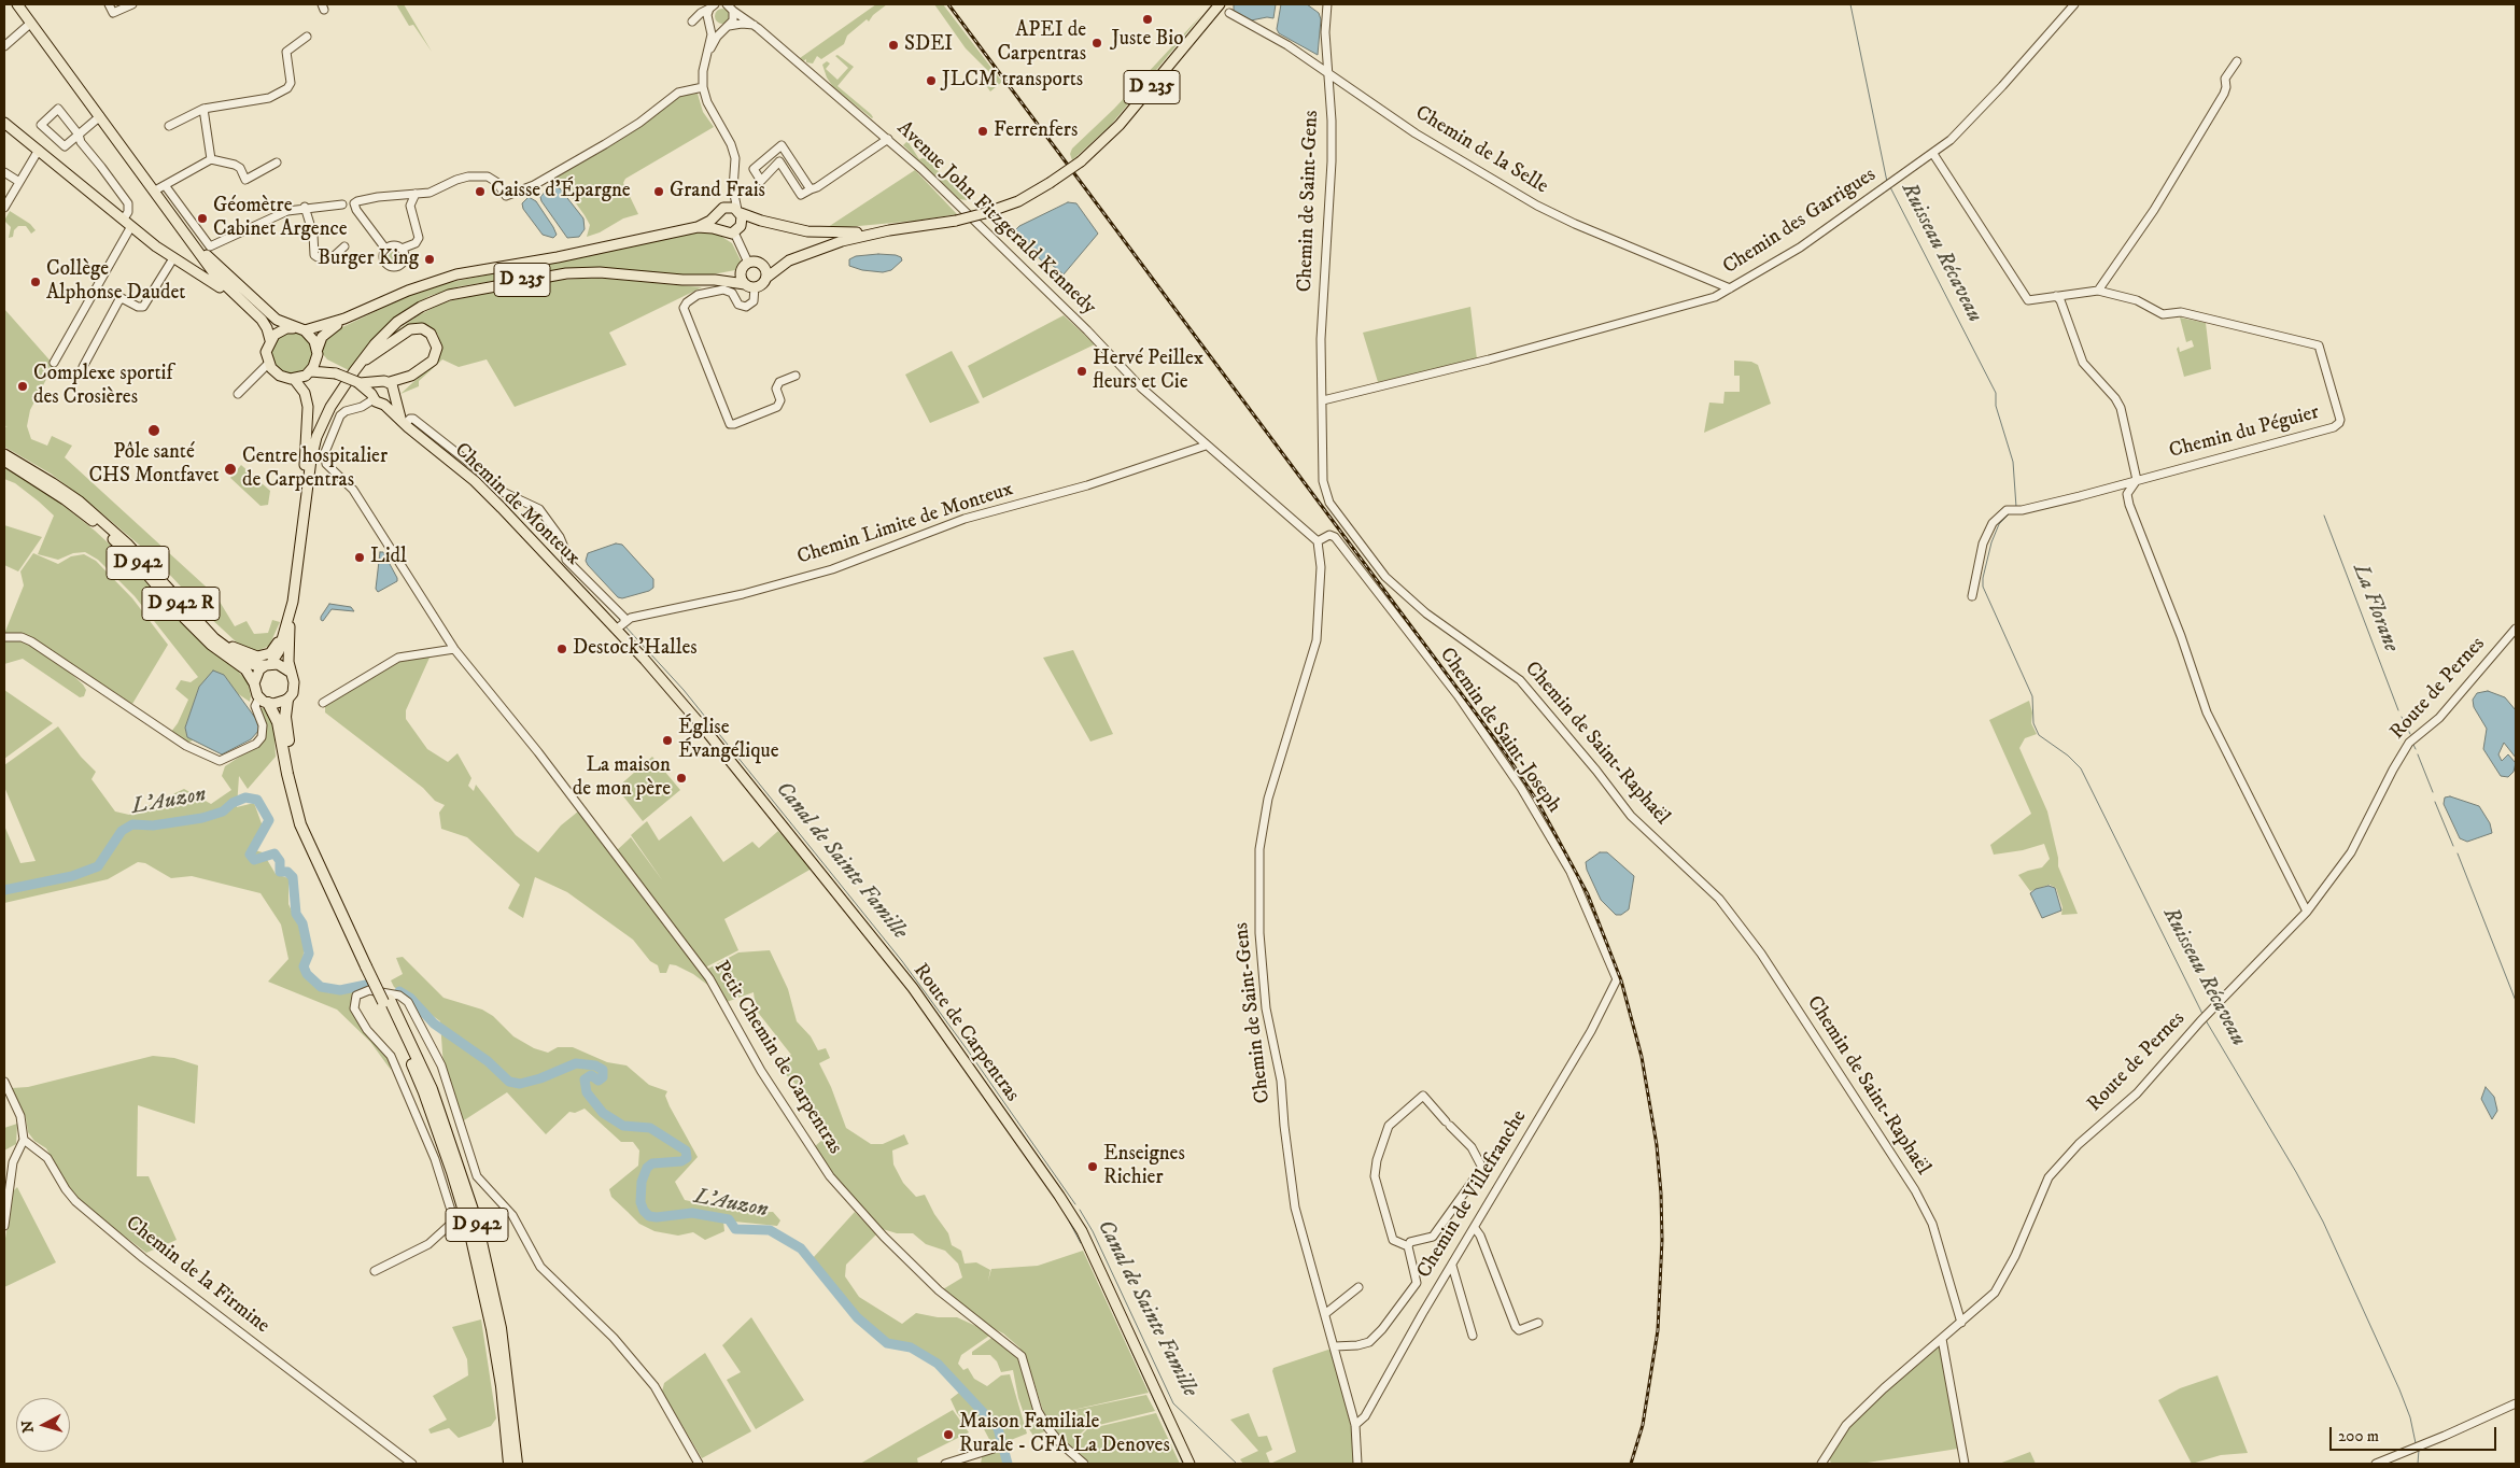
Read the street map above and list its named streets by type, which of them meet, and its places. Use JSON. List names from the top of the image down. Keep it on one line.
{"streets":{"highway":["D 942"],"main road":["D 235","Chemin de Monteux","D 942 R","Route de Carpentras"],"street":["Chemin de la Selle","Chemin de Saint-Gens","Avenue John Fitzgerald Kennedy","Chemin des Garrigues","Chemin du Péguier","Chemin Limite de Monteux","Route de Pernes","Chemin de Saint-Joseph","Chemin de Saint-Raphaël","Petit Chemin de Carpentras","Chemin de Villefranche","Chemin de la Firmine"]},"crossings":[["Chemin de la Selle","Chemin de Saint-Gens"],["Chemin de la Selle","Chemin des Garrigues"],["Chemin de Saint-Gens","Chemin des Garrigues"],["Chemin de Saint-Gens","Chemin de Saint-Joseph"],["Chemin de Saint-Gens","Chemin de Saint-Raphaël"],["Chemin de Saint-Gens","Chemin de Villefranche"],["Avenue John Fitzgerald Kennedy","Chemin Limite de Monteux"],["Chemin des Garrigues","Chemin du Péguier"],["Chemin des Garrigues","Chemin de Saint-Raphaël"],["Chemin de Monteux","Route de Carpentras"],["Chemin de Monteux","Petit Chemin de Carpentras"],["D 942","D 942 R"],["Route de Pernes","Chemin de Saint-Raphaël"],["Chemin de Saint-Joseph","Chemin de Villefranche"]],"water":["Ruisseau Récaveau","La Florane","L'Auzon","Canal de Sainte Famille"],"places":["Juste Bio","APEI de Carpentras","SDEI","JLCM transports","Ferrenfers","Caisse d'Épargne","Grand Frais","Géomètre Cabinet Argence","Burger King","Collège Alphonse Daudet","Hervé Peillex fleurs et Cie","Complexe sportif des Crosières","Pôle santé CHS Montfavet","Centre hospitalier de Carpentras","Lidl","Destock'Halles","Église Évangélique","La maison de mon père","Enseignes Richier","Maison Familiale Rurale - CFA La Denoves"],"scale_bar":"200 m","north":"left"}
